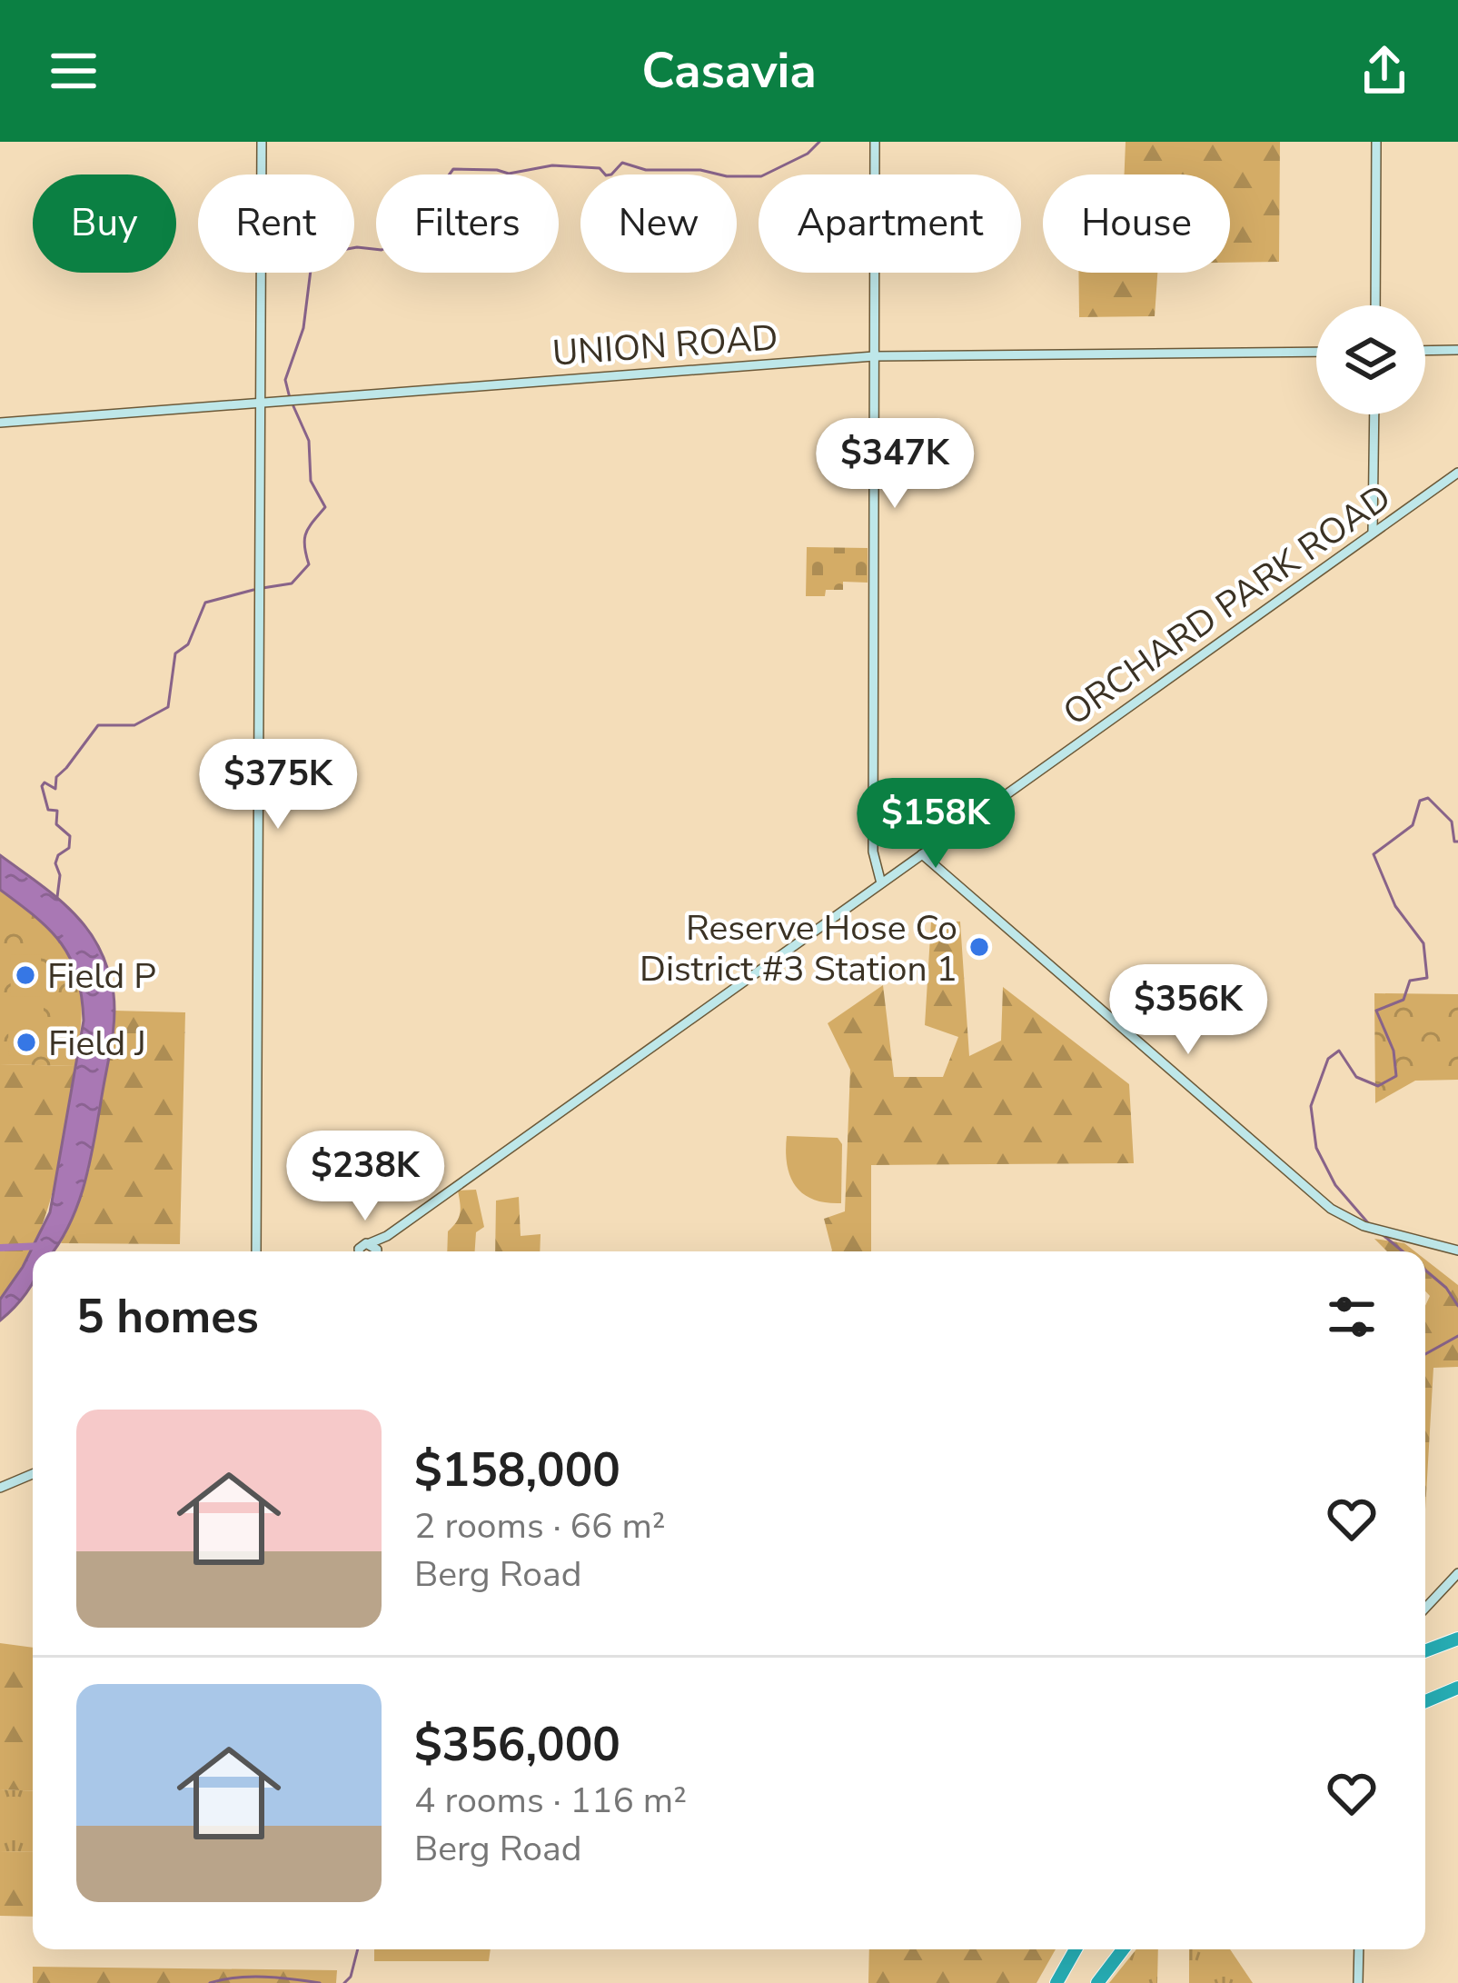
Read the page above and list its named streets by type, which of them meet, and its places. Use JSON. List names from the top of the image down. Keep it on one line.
{"streets":{"street":["UNION ROAD","ORCHARD PARK ROAD"]},"places":["Reserve Hose Co District #3 Station 1","Field P","Field J"],"page":{"header":"Casavia","chip":["Buy","Rent","Filters","New","Apartment","House"],"price":["$347K","$375K","$158K","$356K","$238K"],"heading":"5 homes","list":[{"name":"$158,000","note":"2 rooms · 66 m² · Berg Road"},{"name":"$356,000","note":"4 rooms · 116 m² · Berg Road"}]}}
